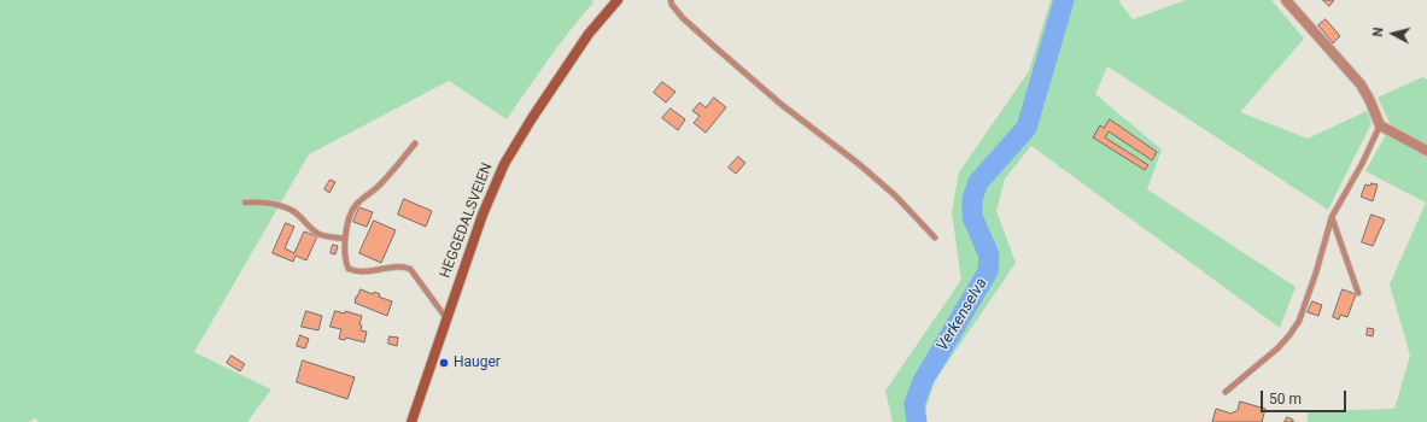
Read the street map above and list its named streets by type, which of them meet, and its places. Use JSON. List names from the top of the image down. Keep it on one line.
{"streets":{"main road":["HEGGEDALSVEIEN"]},"water":["Verkenselva"],"places":["Hauger"],"scale_bar":"50 m","north":"left"}
